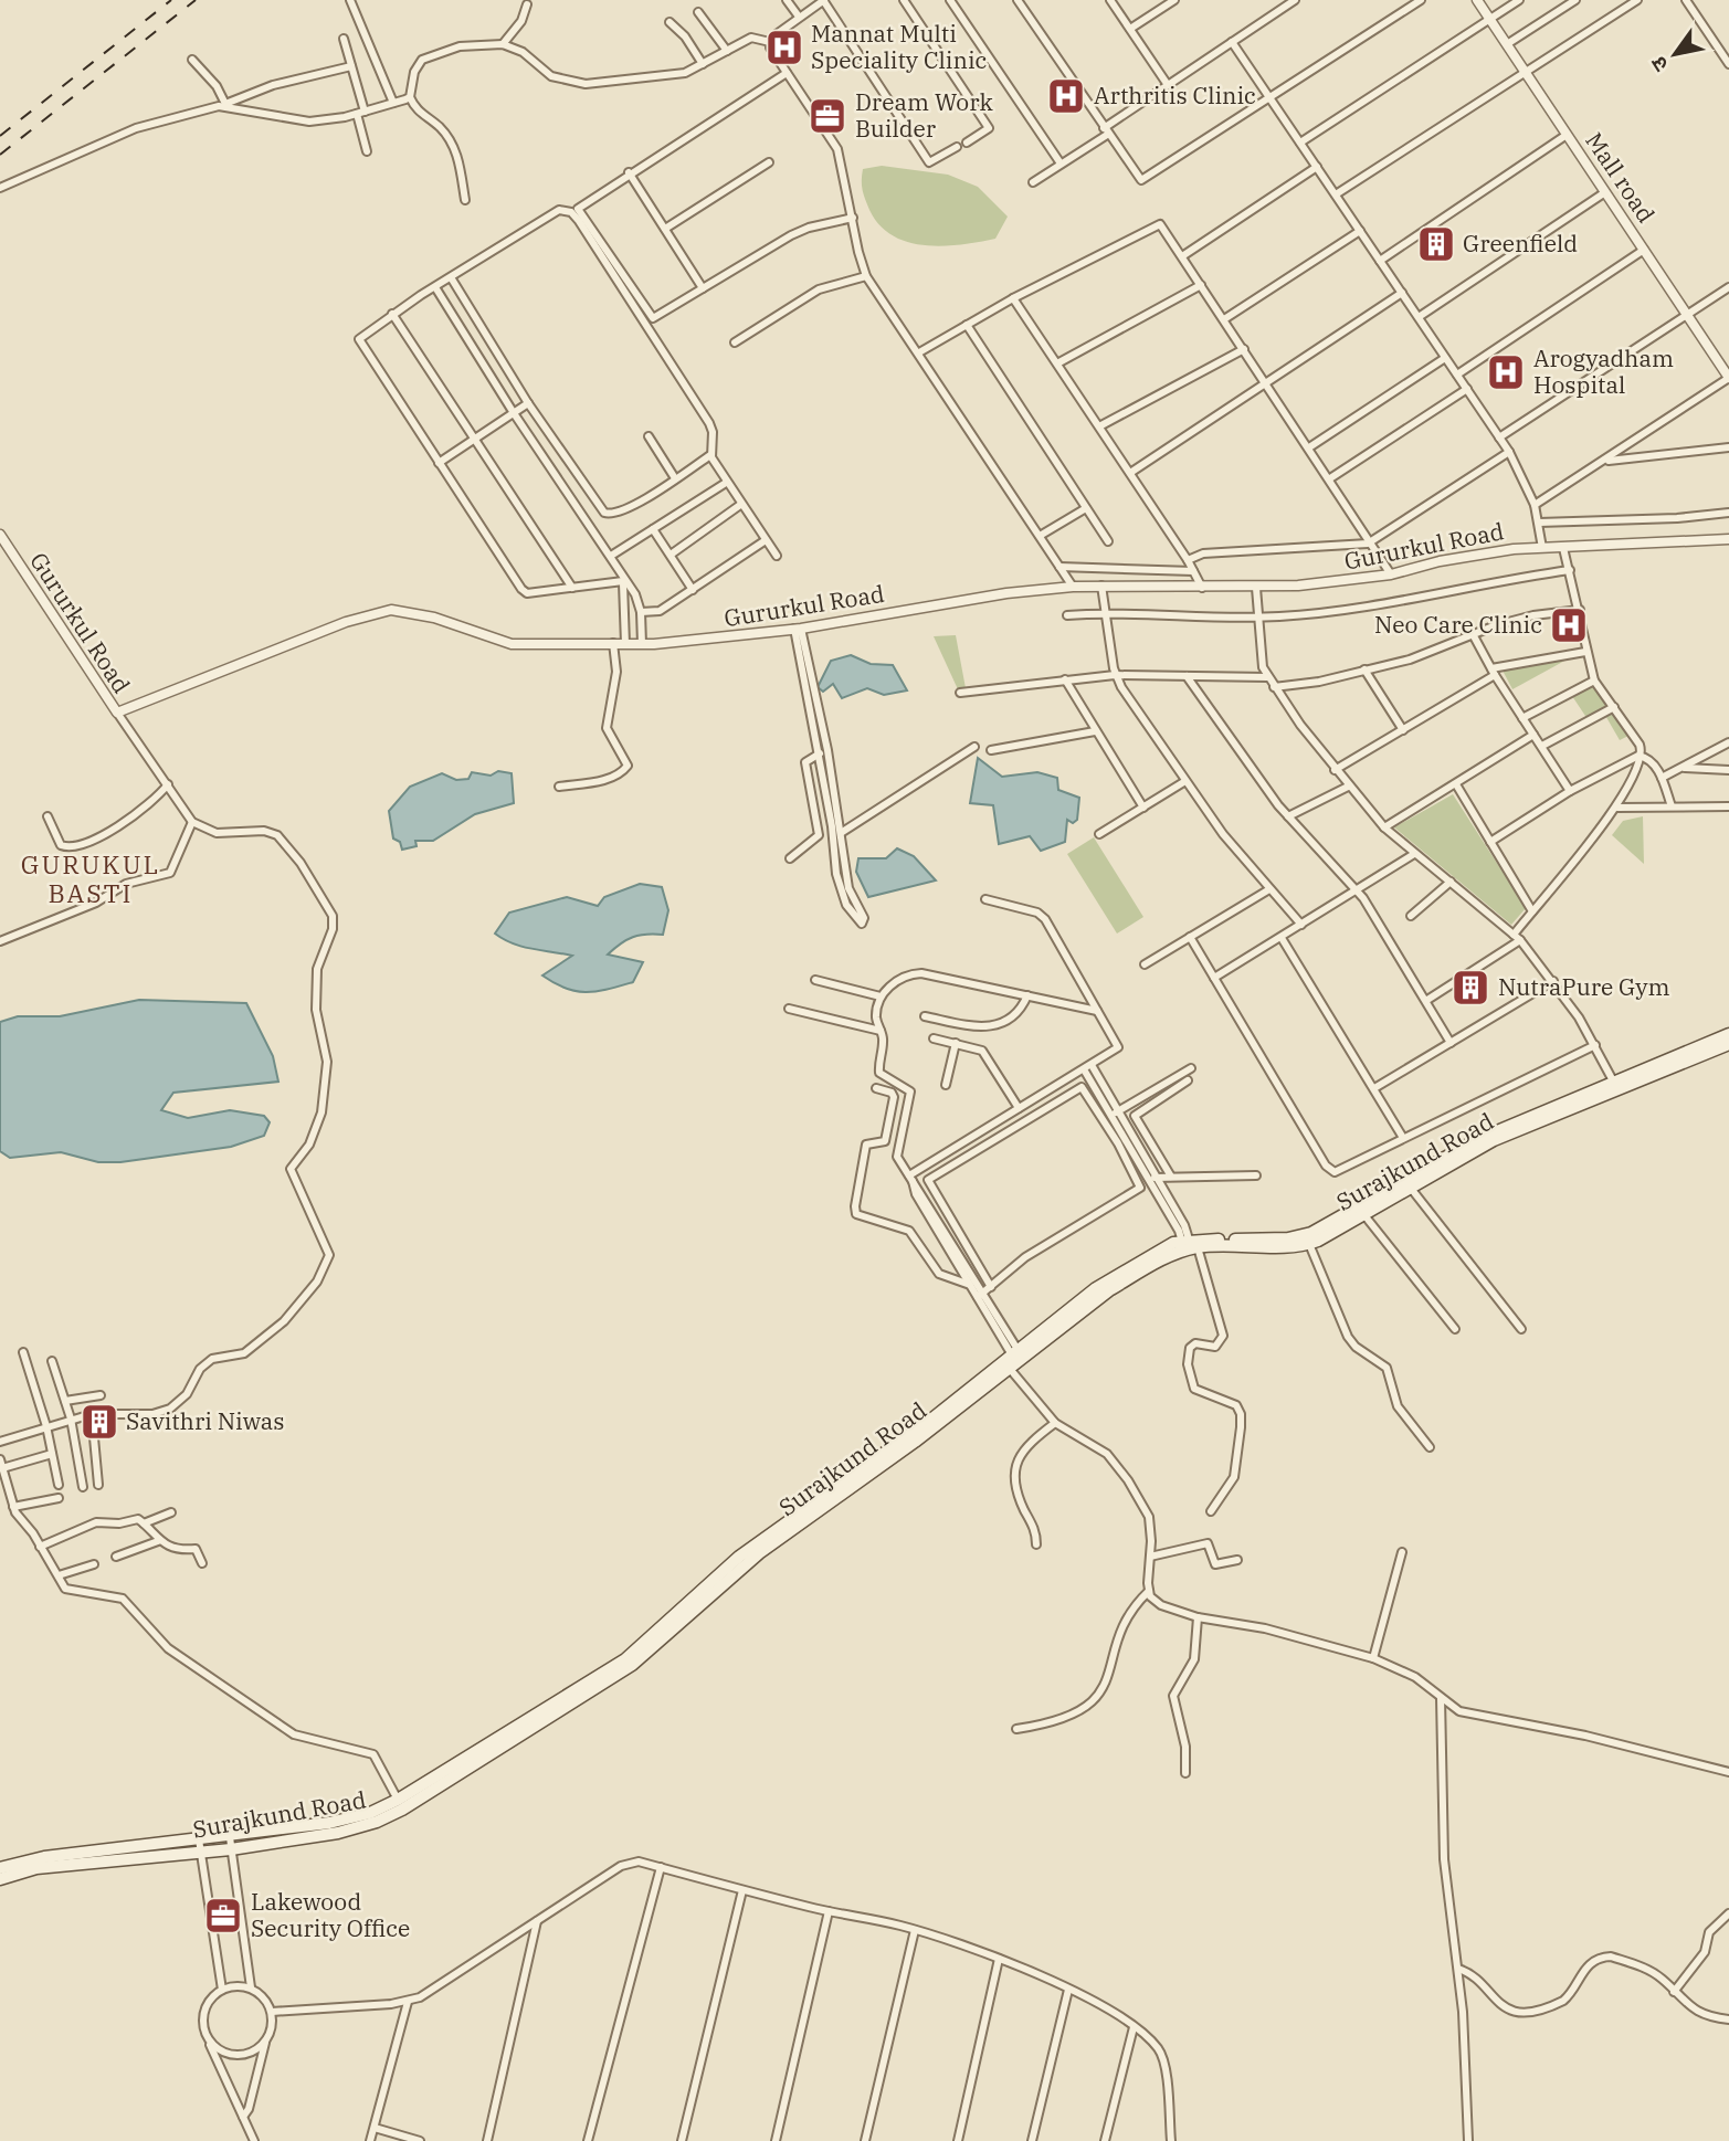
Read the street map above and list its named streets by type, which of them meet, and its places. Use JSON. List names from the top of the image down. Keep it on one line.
{"streets":{"main road":["Surajkund Road"],"street":["Mall road","Gururkul Road"]},"districts":["GURUKUL BASTI"],"places":{"hospital":["Mannat Multi Speciality Clinic","Arthritis Clinic","Arogyadham Hospital","Neo Care Clinic"],"office":["Dream Work Builder","Lakewood Security Office"],"building":["Greenfield","NutraPure Gym","Savithri Niwas"]},"north":"bottom left"}
